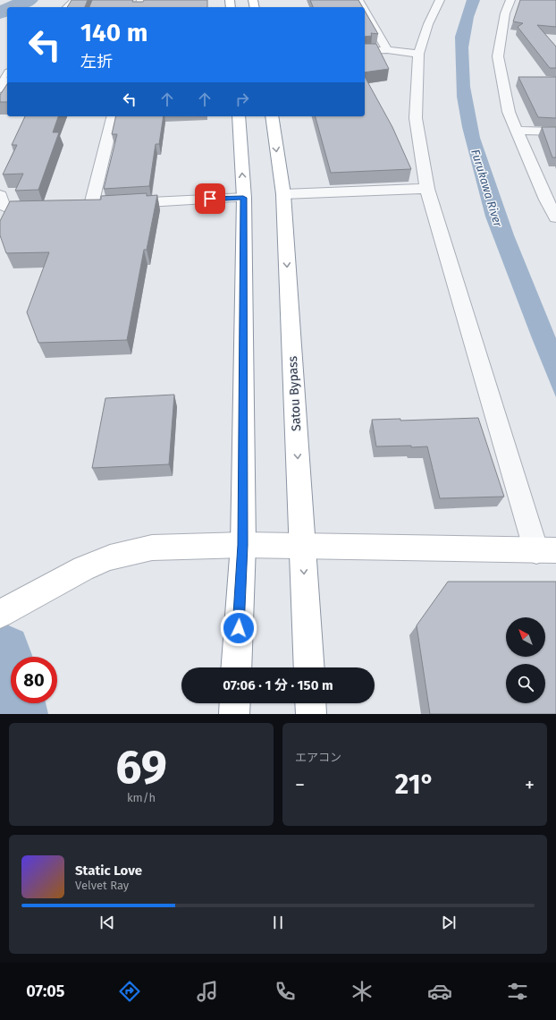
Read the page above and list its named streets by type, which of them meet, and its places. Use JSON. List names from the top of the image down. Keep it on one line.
{"streets":{"main road":["Satou Bypass"]},"water":["Furukawa River"],"north":"top left","page":{"turn":["140 m","左折"],"limit":"80","trip":"07:06 · 1 分 · 150 m","tile":[["69","km/h"],"エアコン"],"heat":["−","21°","+"],"song":["Static Love","Velvet Ray"],"tabs":"07:05"}}
